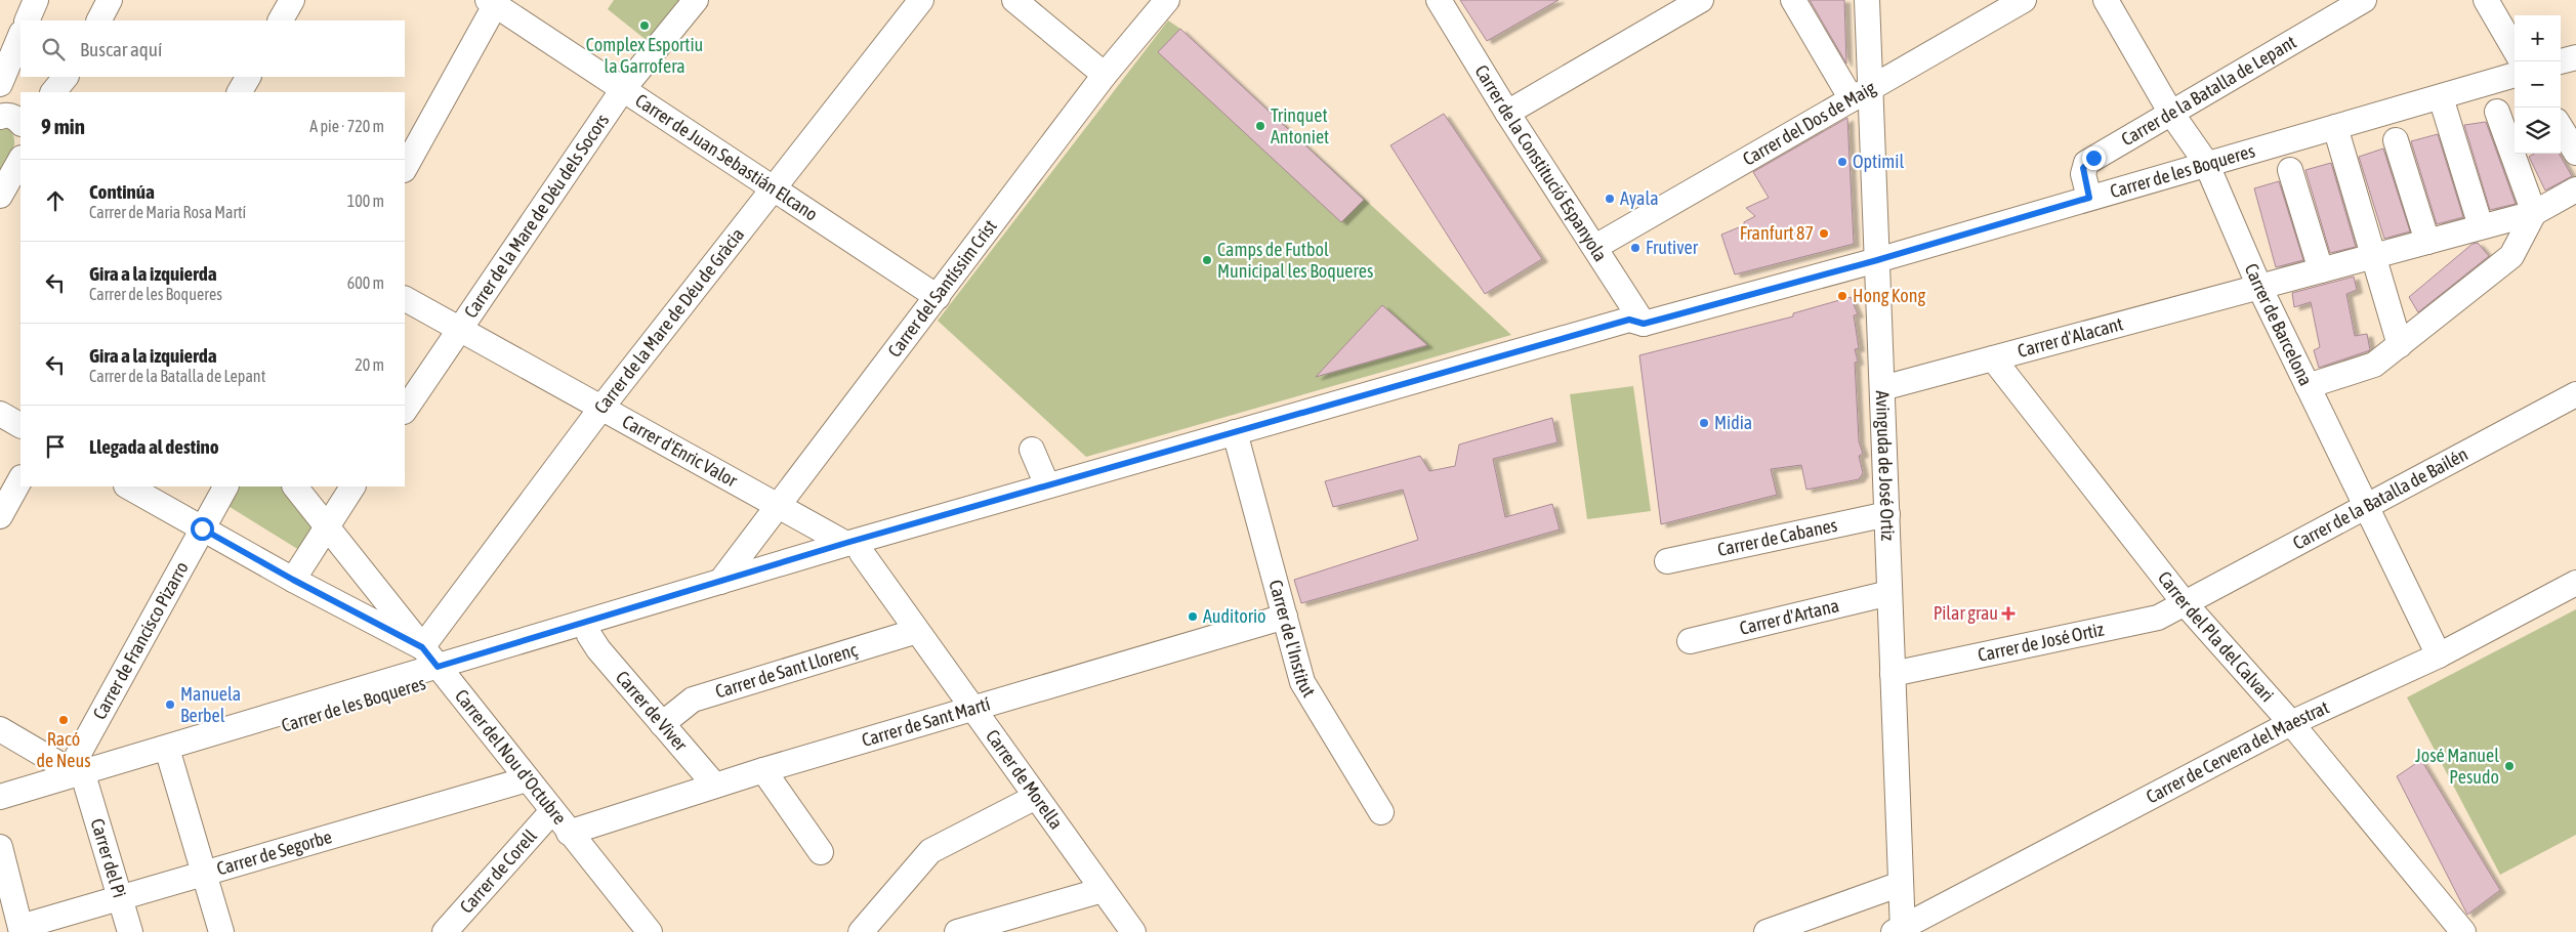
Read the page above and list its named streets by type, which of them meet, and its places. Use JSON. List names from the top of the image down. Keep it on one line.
{"streets":{"street":["Carrer de la Batalla de Lepant","Carrer del Dos de Maig","Carrer de Juan Sebastián Elcano","Carrer de la Constitució Espanyola","Carrer de les Boqueres","Carrer de la Mare de Déu dels Socors","Carrer del Santíssim Crist","Carrer de la Mare de Déu de Gràcia","Carrer de Barcelona","Carrer d'Alacant","Carrer d'Enric Valor","Avinguda de José Ortiz","Carrer de la Batalla de Bailén","Carrer de Cabanes","Carrer d'Artana","Carrer del Pla del Calvari","Carrer de l'Institut","Carrer de Francisco Pizarro","Carrer de José Ortiz","Carrer de Sant Llorenç","Carrer de Viver","Carrer de Sant Martí","Carrer de Cervera del Maestrat","Carrer del Nou d'Octubre","Carrer de Morella","Carrer de Segorbe","Carrer del Pi","Carrer de Corell"]},"crossings":[["Carrer de la Batalla de Lepant","Carrer de les Boqueres"],["Carrer de la Batalla de Lepant","Carrer de Barcelona"],["Carrer del Dos de Maig","Carrer de la Constitució Espanyola"],["Carrer del Dos de Maig","Avinguda de José Ortiz"],["Carrer de Juan Sebastián Elcano","Carrer de la Mare de Déu dels Socors"],["Carrer de Juan Sebastián Elcano","Carrer del Santíssim Crist"],["Carrer de Juan Sebastián Elcano","Carrer de la Mare de Déu de Gràcia"],["Carrer de la Constitució Espanyola","Carrer de les Boqueres"],["Carrer de les Boqueres","Carrer del Santíssim Crist"],["Carrer de les Boqueres","Carrer de Barcelona"],["Carrer de les Boqueres","Carrer d'Enric Valor"],["Carrer de les Boqueres","Avinguda de José Ortiz"],["Carrer de les Boqueres","Carrer de l'Institut"],["Carrer de les Boqueres","Carrer de Francisco Pizarro"],["Carrer de les Boqueres","Carrer de Viver"],["Carrer de les Boqueres","Carrer del Nou d'Octubre"],["Carrer de les Boqueres","Carrer de Morella"],["Carrer de les Boqueres","Carrer del Pi"],["Carrer de la Mare de Déu dels Socors","Carrer d'Enric Valor"],["Carrer del Santíssim Crist","Carrer d'Enric Valor"],["Carrer de la Mare de Déu de Gràcia","Carrer d'Enric Valor"],["Carrer de la Mare de Déu de Gràcia","Carrer del Nou d'Octubre"],["Carrer de Barcelona","Carrer d'Alacant"],["Carrer de Barcelona","Carrer de la Batalla de Bailén"],["Carrer de Barcelona","Carrer de Cervera del Maestrat"],["Carrer d'Alacant","Avinguda de José Ortiz"],["Carrer d'Alacant","Carrer del Pla del Calvari"],["Carrer d'Enric Valor","Carrer de Morella"],["Avinguda de José Ortiz","Carrer de Cabanes"],["Avinguda de José Ortiz","Carrer d'Artana"],["Avinguda de José Ortiz","Carrer de José Ortiz"],["Avinguda de José Ortiz","Carrer de Cervera del Maestrat"],["Carrer de la Batalla de Bailén","Carrer del Pla del Calvari"],["Carrer de la Batalla de Bailén","Carrer de José Ortiz"],["Carrer del Pla del Calvari","Carrer de José Ortiz"],["Carrer del Pla del Calvari","Carrer de Cervera del Maestrat"],["Carrer de l'Institut","Carrer de Sant Martí"],["Carrer de Francisco Pizarro","Carrer del Pi"],["Carrer de Sant Llorenç","Carrer de Viver"],["Carrer de Sant Llorenç","Carrer de Morella"],["Carrer de Viver","Carrer de Sant Martí"],["Carrer de Sant Martí","Carrer del Nou d'Octubre"],["Carrer de Sant Martí","Carrer de Morella"],["Carrer del Nou d'Octubre","Carrer de Segorbe"],["Carrer del Nou d'Octubre","Carrer de Corell"],["Carrer de Segorbe","Carrer del Pi"]],"places":{"other":["Complex Esportiu la Garrofera","Trinquet Antoniet","Optimil","Ayala","Franfurt 87","Frutiver","Camps de Futbol Municipal les Boqueres","Hong Kong","Midia","Auditorio","Manuela Berbel","Racó de Neus","José Manuel Pesudo"],"health":["Pilar grau"]},"page":{"map_buttons":["+","−"],"search":"Buscar aquí","heading":["9 min","A pie · 720 m"],"list":[["Continúa","Carrer de Maria Rosa Martí","100 m"],["Gira a la izquierda","Carrer de les Boqueres","600 m"],["Gira a la izquierda","Carrer de la Batalla de Lepant","20 m"],"Llegada al destino"]}}
